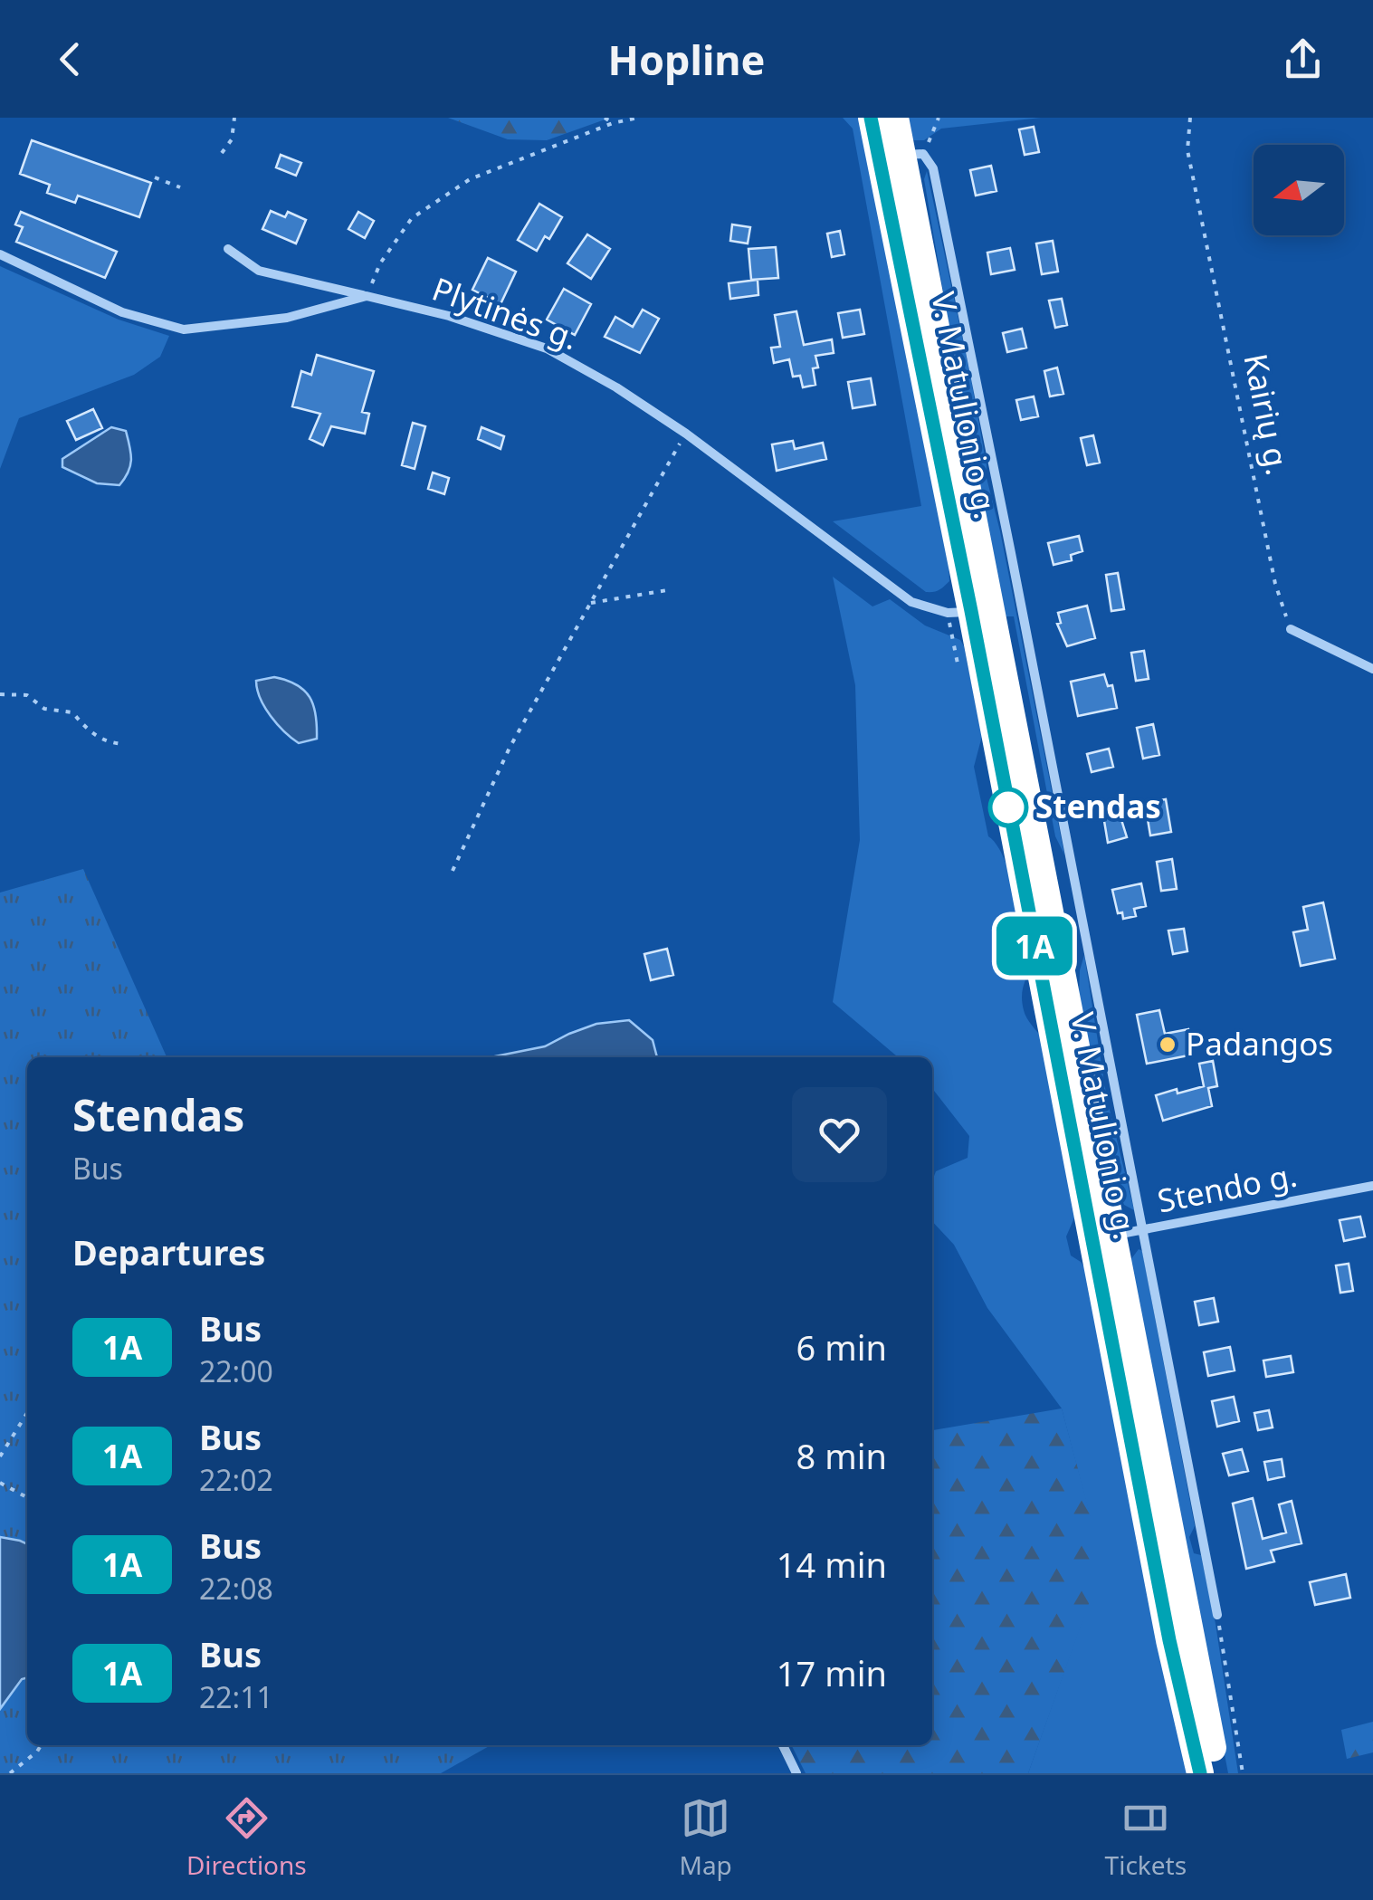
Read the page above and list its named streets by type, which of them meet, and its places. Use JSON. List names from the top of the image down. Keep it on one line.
{"streets":{"highway":["V. Matulionio g."],"street":["Plytinės g.","Stendo g."],"path":["Kairių g."]},"crossings":[["Plytinės g.","V. Matulionio g."],["V. Matulionio g.","Stendo g."]],"places":["Stendas","Padangos"],"lines":["bus line 1A"],"north":"left","page":{"header":"Hopline","on_map":"1A","heading":[["Stendas","Bus"],"Departures"],"list":[{"mark":"1A","name":"Bus","note":"22:00","value":"6 min"},{"mark":"1A","name":"Bus","note":"22:02","value":"8 min"},{"mark":"1A","name":"Bus","note":"22:08","value":"14 min"},{"mark":"1A","name":"Bus","note":"22:11","value":"17 min"}],"tabs":["Directions","Map","Tickets"]}}
